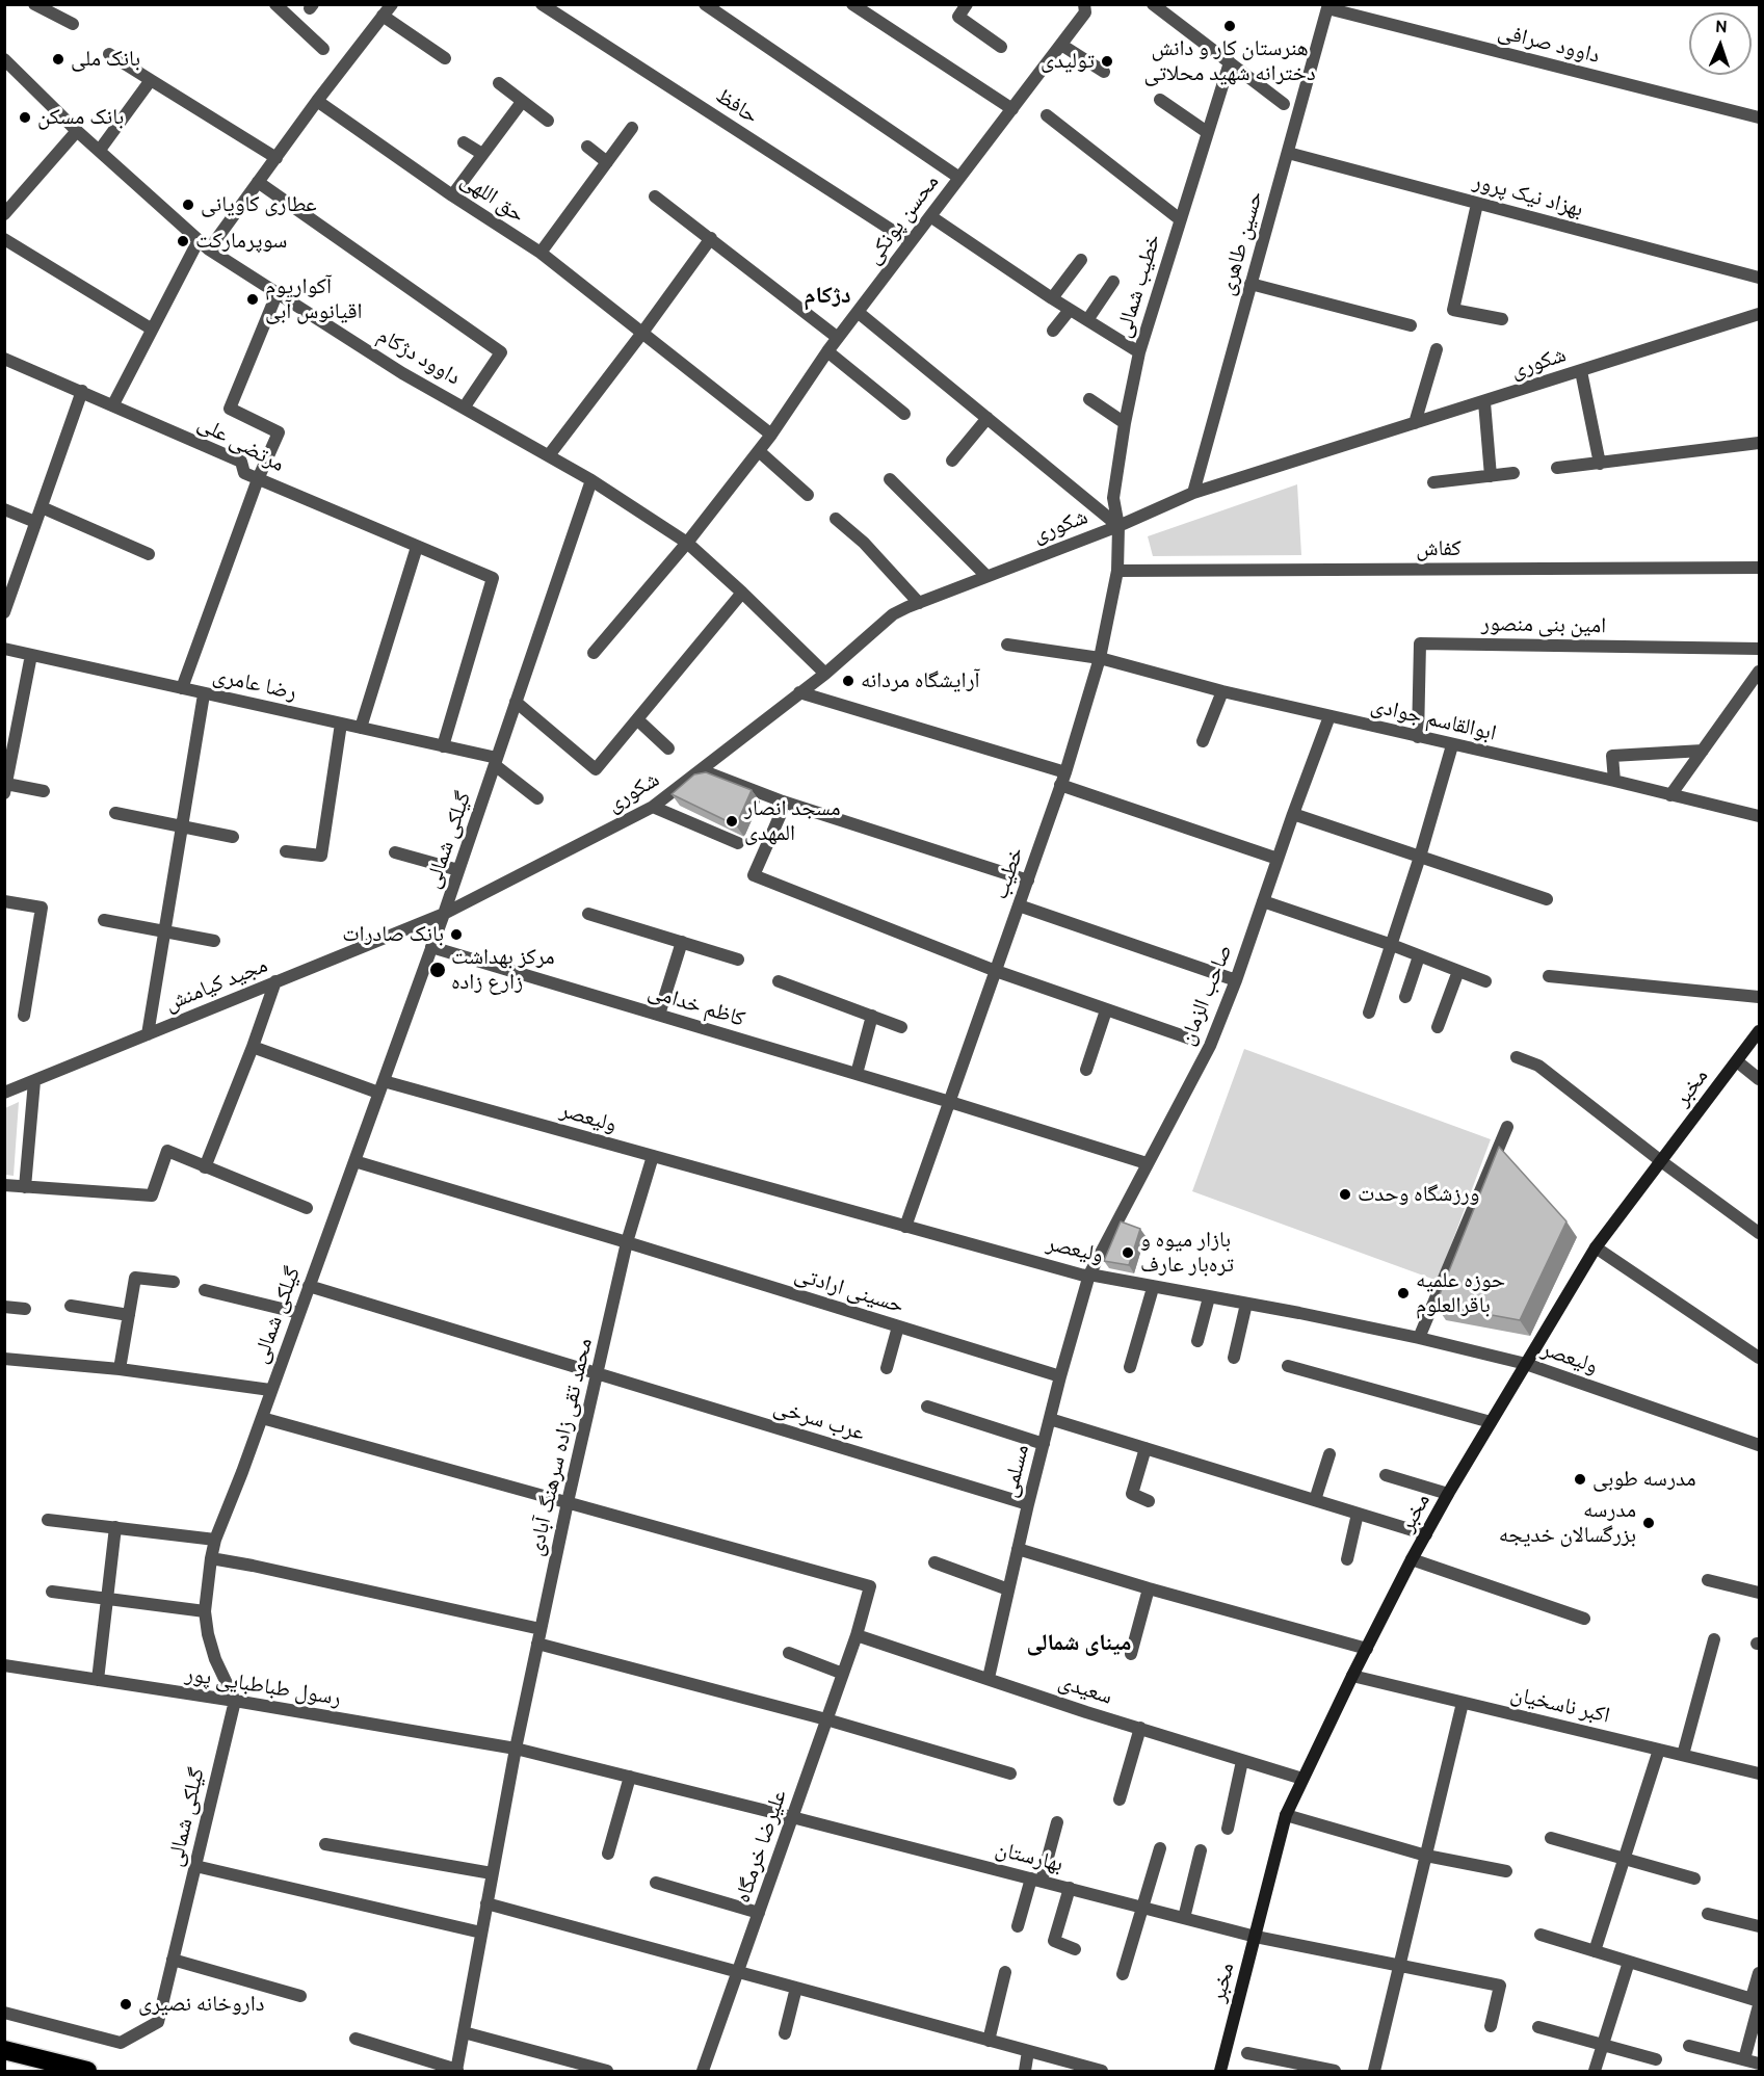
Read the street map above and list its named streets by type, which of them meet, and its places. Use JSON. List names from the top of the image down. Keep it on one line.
{"streets":{"main road":["مخبر"],"street":["داوود صرافی","حافظ","بهزاد نیک پرور","حق اللهی","محسن پونکی","حسین طاهری","خطیب شمالی","داوود دژکام","شکوری","مرتضی علی","کفاش","امین بنی منصور","رضا عامری","ابوالقاسم جوادی","گيلکی شمالی","خطیب","مجید کیامنش","صاحب الزمان","کاظم خدامی","ولیعصر","حسینی ارادتی","عرب سرخی","محمد تقی زاده سرهنگ آبادی","مسلمی","رسول طباطبایی پور","سعیدی","اکبر ناسخیان","علیرضا خرمگاه","بهارستان"]},"crossings":[["داوود صرافی","حسین طاهری"],["حافظ","محسن پونکی"],["بهزاد نیک پرور","حسین طاهری"],["حق اللهی","محسن پونکی"],["محسن پونکی","داوود دژکام"],["حسین طاهری","شکوری"],["خطیب شمالی","شکوری"],["خطیب شمالی","خطیب"],["داوود دژکام","شکوری"],["داوود دژکام","گيلکی شمالی"],["شکوری","گيلکی شمالی"],["شکوری","خطیب"],["شکوری","مجید کیامنش"],["مرتضی علی","رضا عامری"],["کفاش","خطیب"],["امین بنی منصور","ابوالقاسم جوادی"],["رضا عامری","گيلکی شمالی"],["ابوالقاسم جوادی","خطیب"],["ابوالقاسم جوادی","صاحب الزمان"],["گيلکی شمالی","مجید کیامنش"],["گيلکی شمالی","کاظم خدامی"],["گيلکی شمالی","ولیعصر"],["گيلکی شمالی","حسینی ارادتی"],["گيلکی شمالی","عرب سرخی"],["گيلکی شمالی","رسول طباطبایی پور"],["خطیب","کاظم خدامی"],["خطیب","ولیعصر"],["صاحب الزمان","کاظم خدامی"],["صاحب الزمان","ولیعصر"],["صاحب الزمان","مسلمی"],["مخبر","ولیعصر"],["مخبر","سعیدی"],["مخبر","اکبر ناسخیان"],["مخبر","بهارستان"],["ولیعصر","محمد تقی زاده سرهنگ آبادی"],["ولیعصر","مسلمی"],["حسینی ارادتی","محمد تقی زاده سرهنگ آبادی"],["حسینی ارادتی","مسلمی"],["عرب سرخی","محمد تقی زاده سرهنگ آبادی"],["عرب سرخی","مسلمی"],["محمد تقی زاده سرهنگ آبادی","رسول طباطبایی پور"],["محمد تقی زاده سرهنگ آبادی","علیرضا خرمگاه"],["مسلمی","سعیدی"],["رسول طباطبایی پور","بهارستان"],["سعیدی","علیرضا خرمگاه"],["علیرضا خرمگاه","بهارستان"]],"districts":["دژکام","مینای شمالی"],"places":["هنرستان کار و دانش دخترانه شهید محلاتی","بانک ملی","تولیدی","بانک مسکن","عطاری کاویانی","سوپرمارکت","آکواریوم اقیانوس آبی","آرایشگاه مردانه","مسجد انصار المهدی","بانک صادرات","مرکز بهداشت زارع زاده","ورزشگاه وحدت","بازار میوه و تره‌بار عارف","حوزه علمیه باقرالعلوم","مدرسه طوبی","مدرسه بزرگسالان خدیجه","داروخانه نصیری"],"north":"top"}
